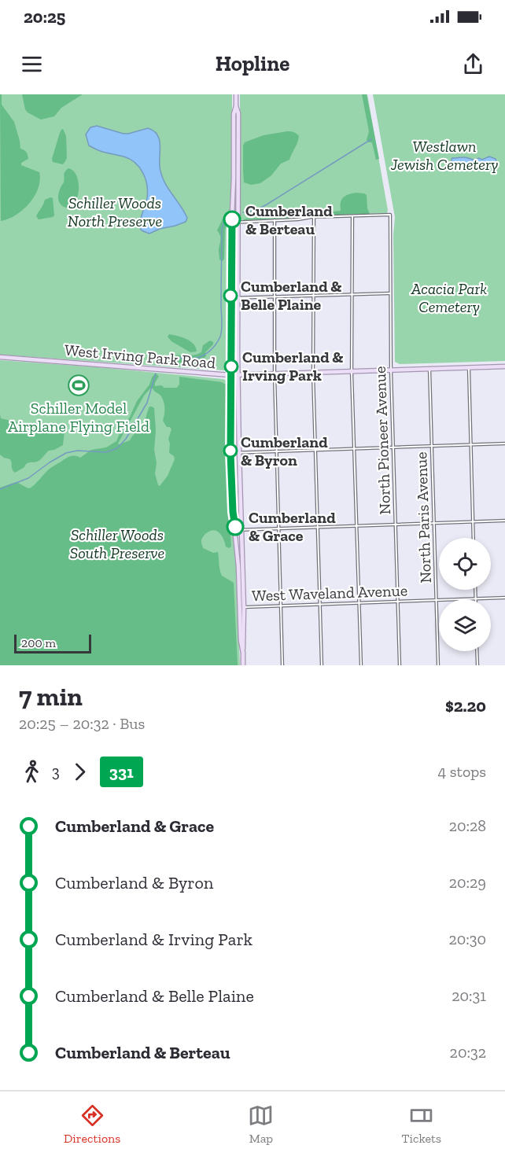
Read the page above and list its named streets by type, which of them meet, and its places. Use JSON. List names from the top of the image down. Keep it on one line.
{"streets":{"main road":["West Irving Park Road"],"street":["North Pioneer Avenue","North Paris Avenue","West Waveland Avenue"]},"crossings":[["West Irving Park Road","North Pioneer Avenue"],["West Irving Park Road","North Paris Avenue"],["North Pioneer Avenue","West Waveland Avenue"],["North Paris Avenue","West Waveland Avenue"]],"parks":["Westlawn Jewish Cemetery","Schiller Woods North Preserve","Acacia Park Cemetery","Schiller Woods South Preserve"],"places":{"other":["Cumberland & Berteau","Cumberland & Belle Plaine","Cumberland & Irving Park","Cumberland & Byron","Cumberland & Grace"],"sports":["Schiller Model Airplane Flying Field"]},"lines":["bus line 331"],"scale_bar":"200 m","page":{"status":"20:25","header":"Hopline","scale":"200 m","heading":["7 min","20:25 – 20:32 · Bus","$2.20"],"legs":["3","331","4 stops"],"list":[{"name":"Cumberland & Grace","value":"20:28"},{"name":"Cumberland & Byron","value":"20:29"},{"name":"Cumberland & Irving Park","value":"20:30"},{"name":"Cumberland & Belle Plaine","value":"20:31"},{"name":"Cumberland & Berteau","value":"20:32"}],"tabs":["Directions","Map","Tickets"]}}
